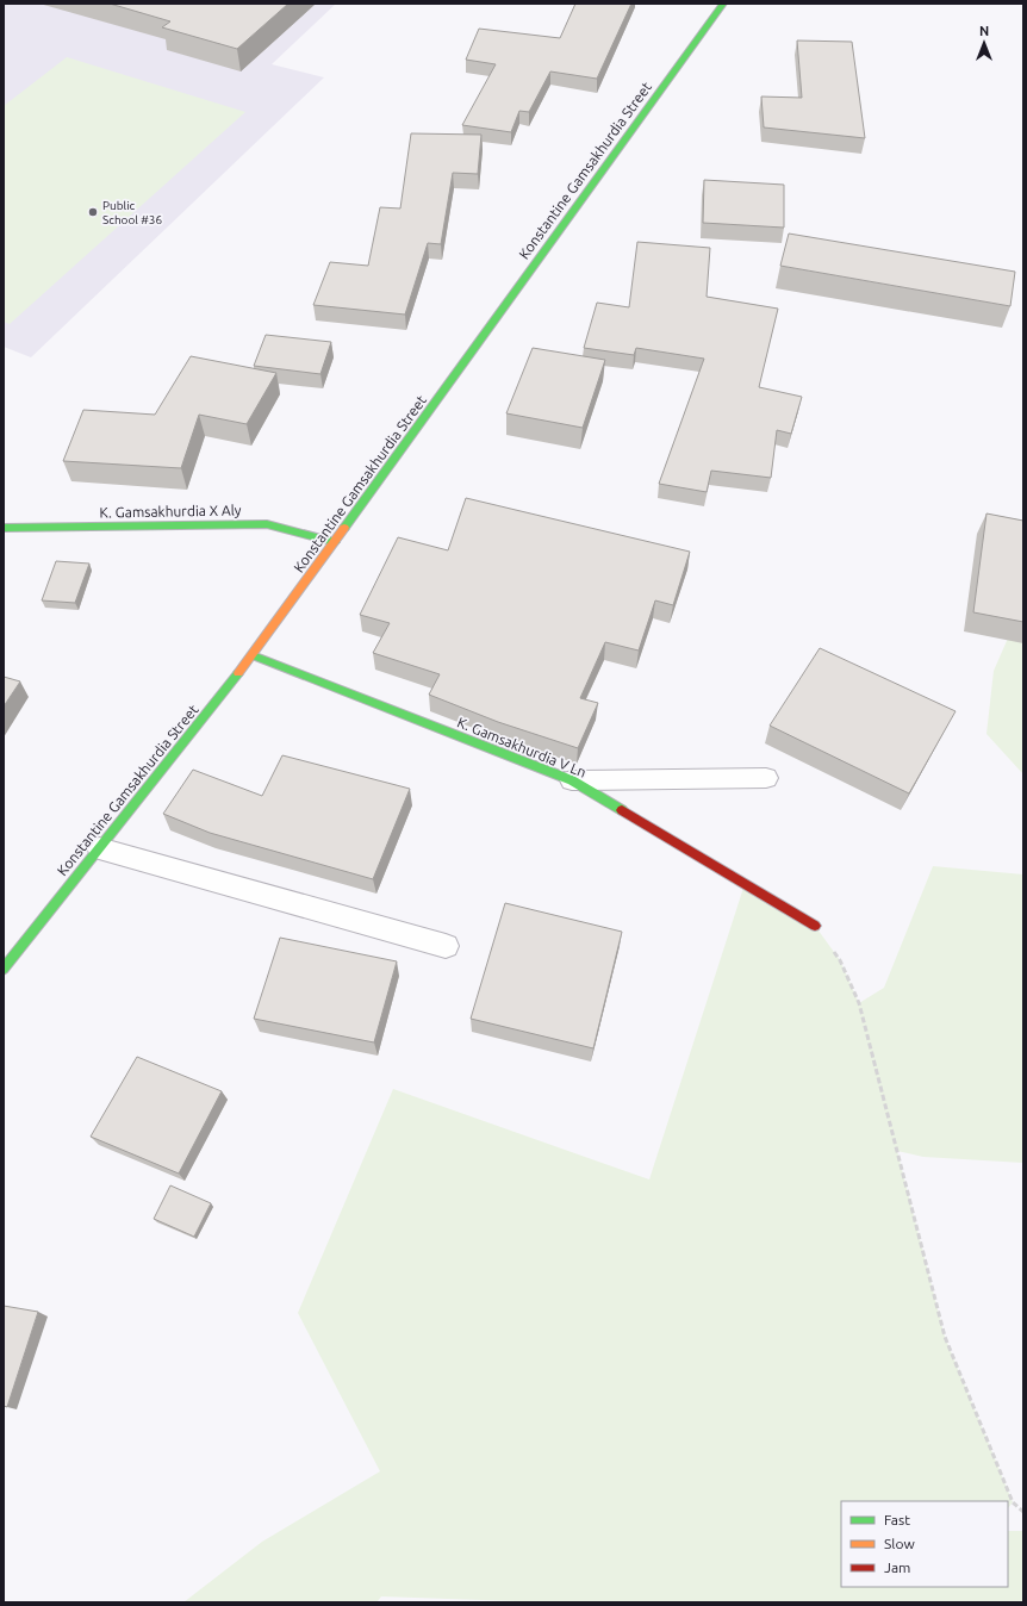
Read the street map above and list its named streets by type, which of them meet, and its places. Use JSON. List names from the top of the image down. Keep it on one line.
{"streets":{"street":["Konstantine Gamsakhurdia Street","K. Gamsakhurdia X Aly","K. Gamsakhurdia V Ln"]},"crossings":[["Konstantine Gamsakhurdia Street","K. Gamsakhurdia X Aly"],["Konstantine Gamsakhurdia Street","K. Gamsakhurdia V Ln"]],"places":["Public School #36"],"legend":["Fast","Slow","Jam"],"north":"top"}
